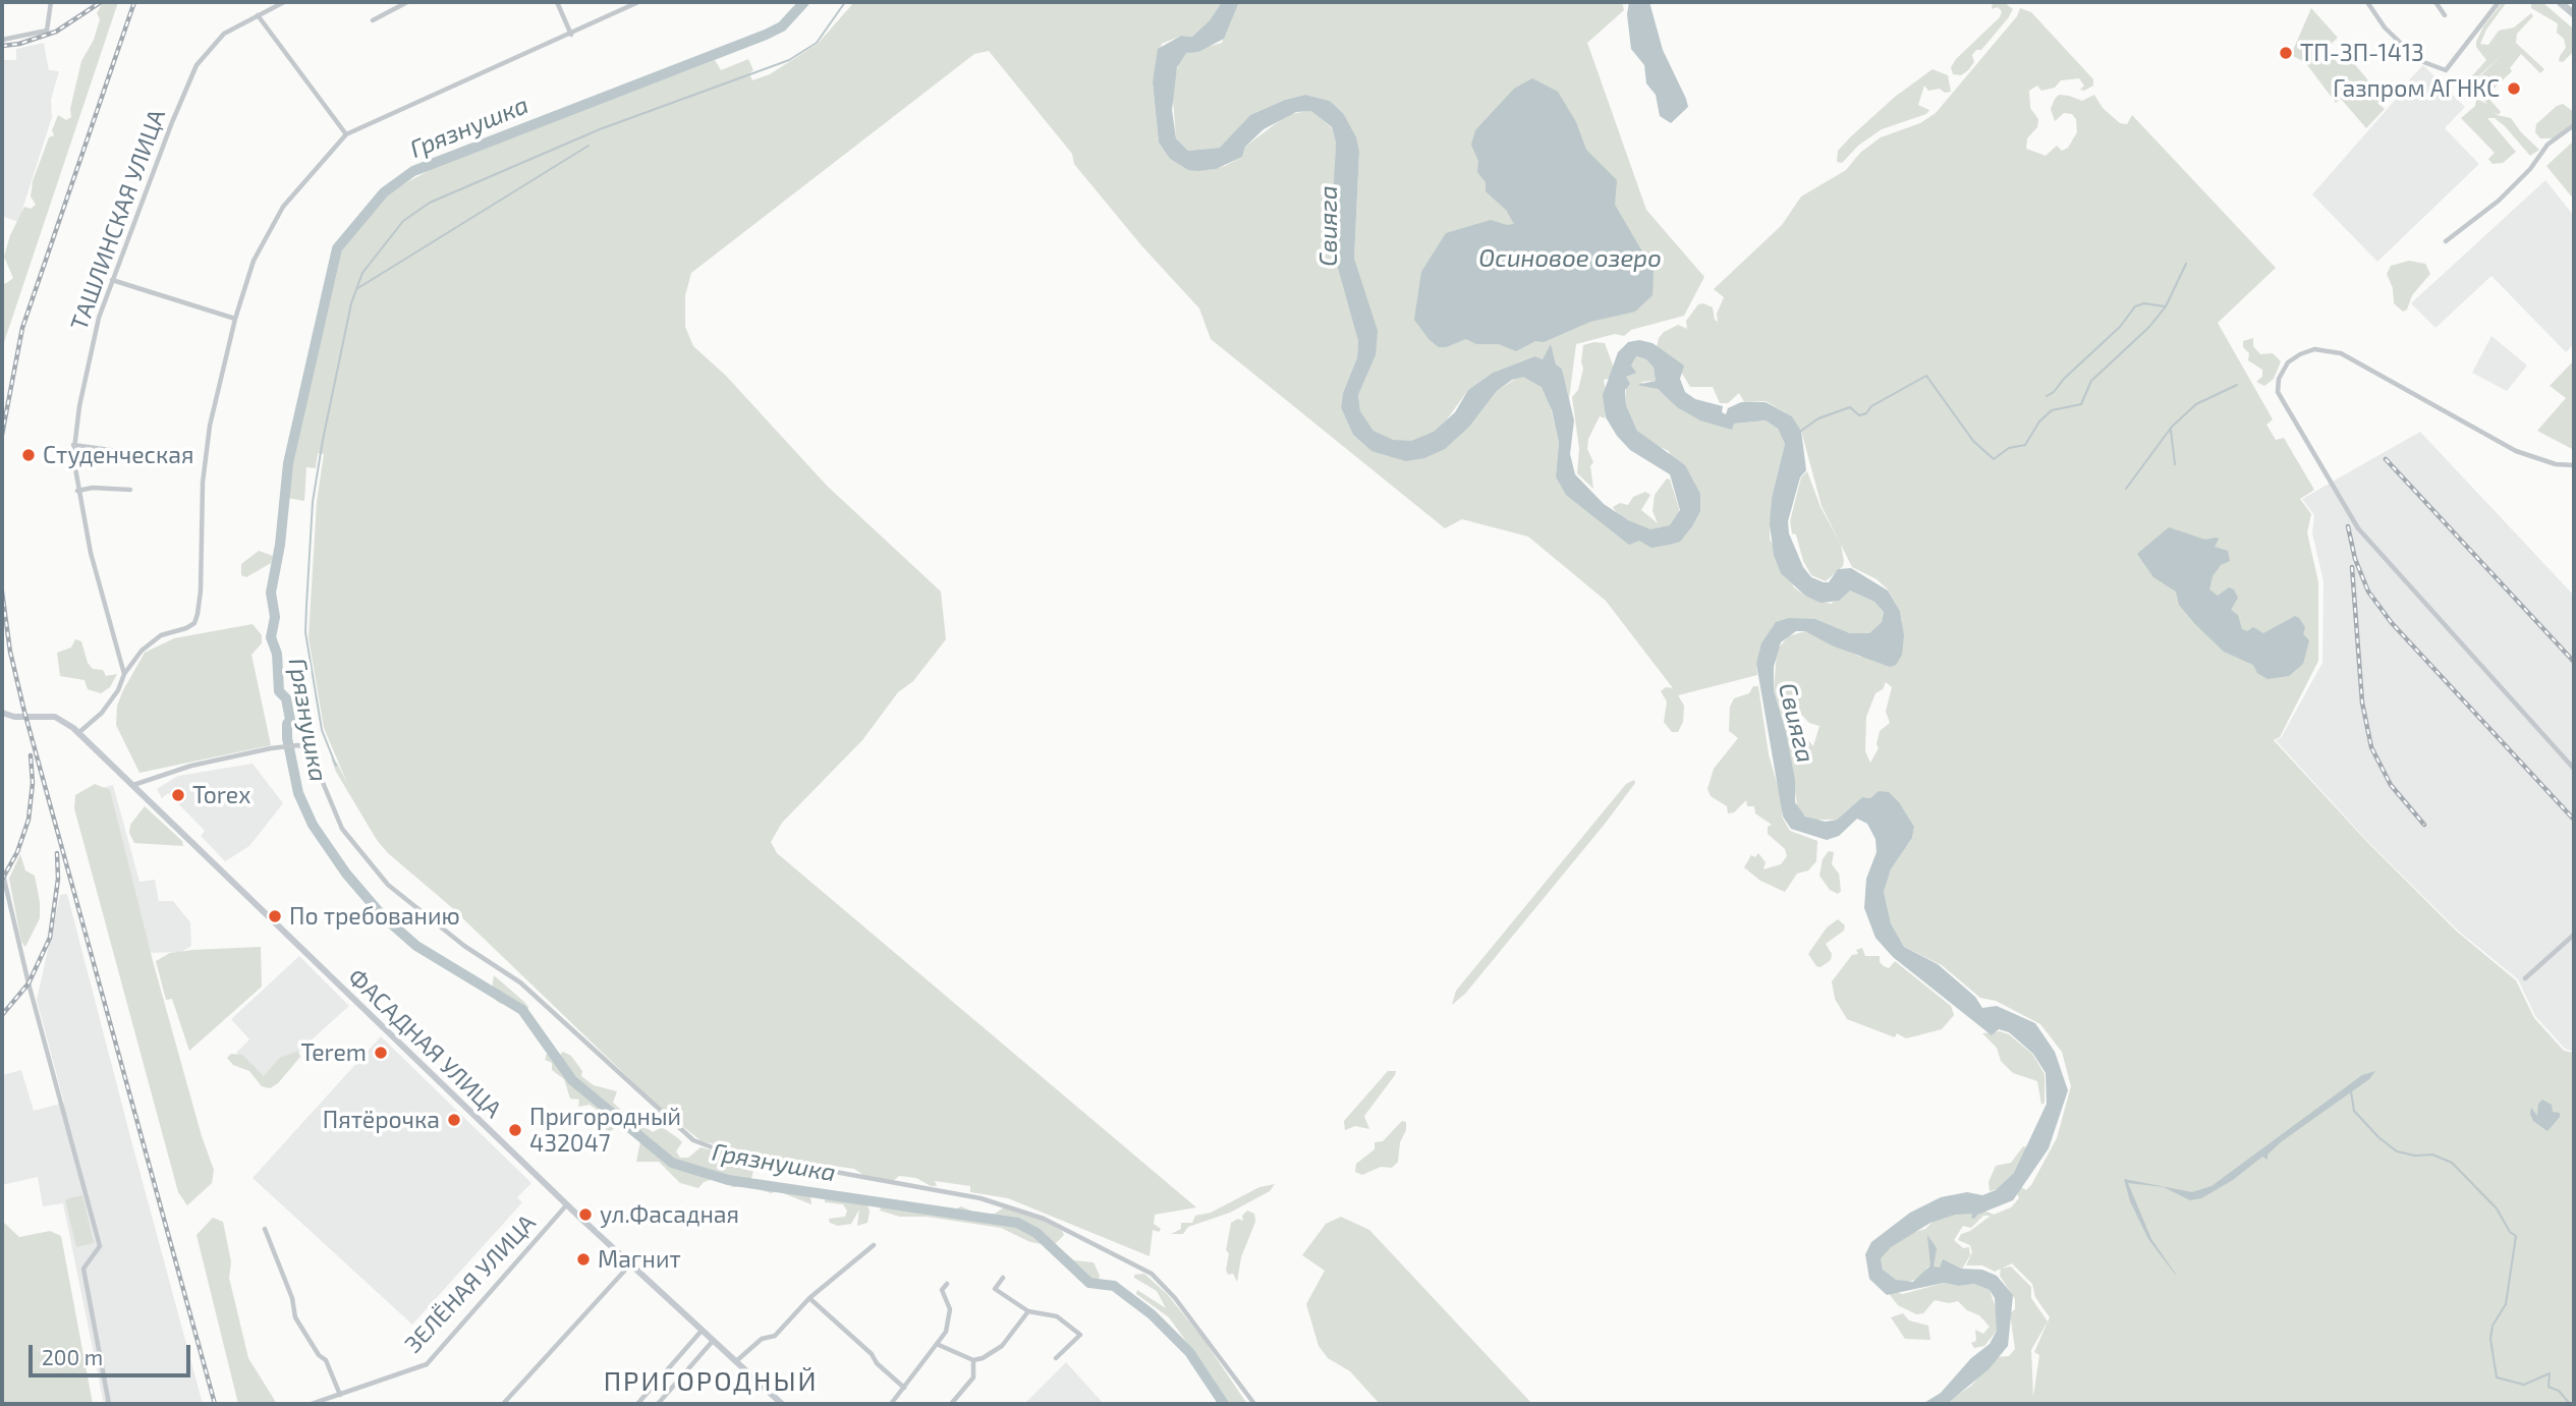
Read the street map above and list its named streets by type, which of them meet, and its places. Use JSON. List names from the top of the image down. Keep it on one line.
{"streets":{"main road":["ФАСАДНАЯ УЛИЦА"],"street":["ТАШЛИНСКАЯ УЛИЦА","ЗЕЛЁНАЯ УЛИЦА"]},"crossings":[["ФАСАДНАЯ УЛИЦА","ЗЕЛЁНАЯ УЛИЦА"]],"districts":["ПРИГОРОДНЫЙ"],"water":["Грязнушка","Свияга","Осиновое озеро"],"places":["ТП-ЗП-1413","Газпром АГНКС","Студенческая","Torex","По требованию","Terem","Пятёрочка","Пригородный 432047","ул.Фасадная","Магнит"],"scale_bar":"200 m"}
